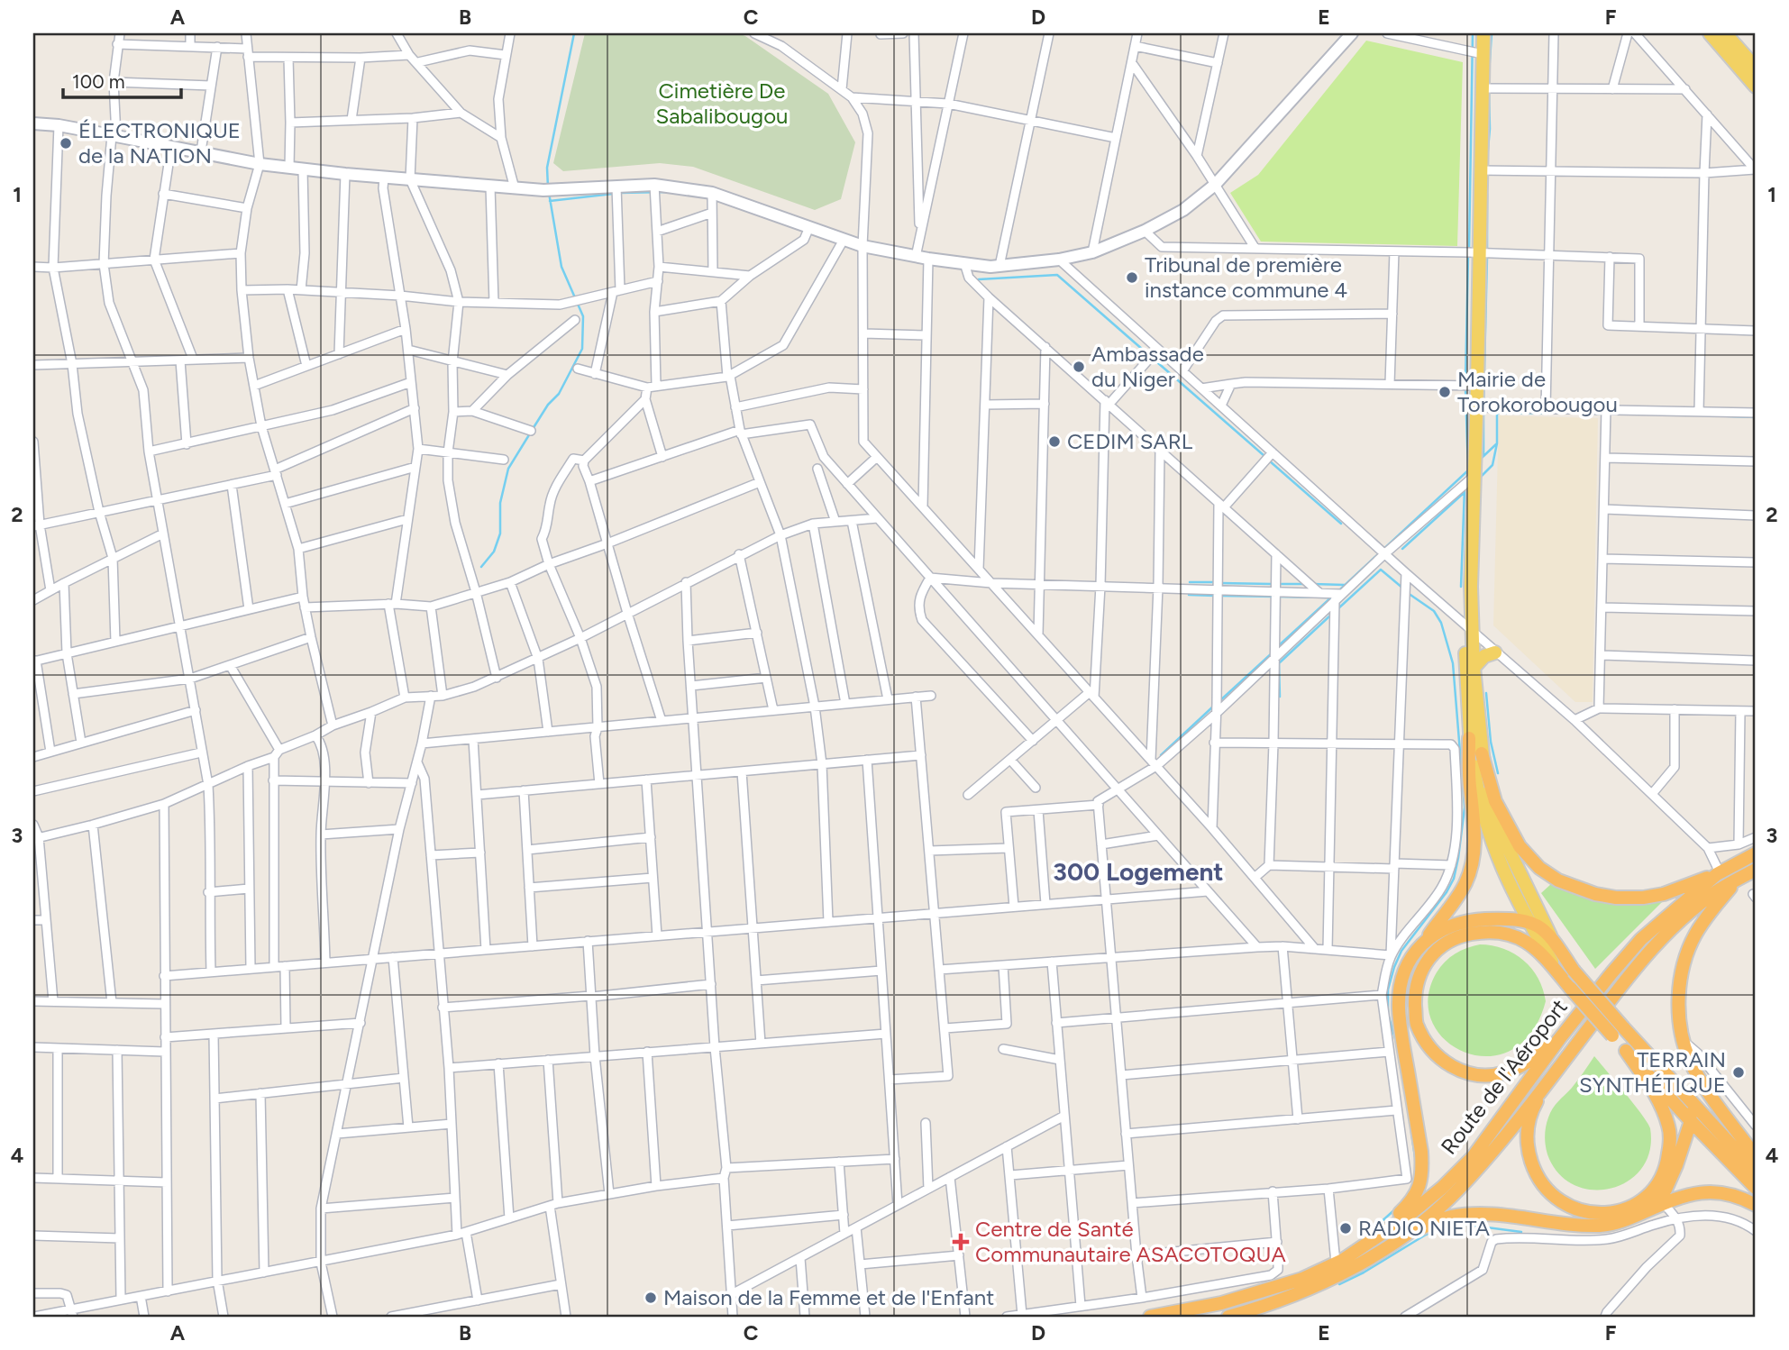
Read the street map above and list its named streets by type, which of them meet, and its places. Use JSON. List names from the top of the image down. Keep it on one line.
{"streets":{"highway":["Route de l'Aéroport"]},"districts":["300 Logement"],"parks":["Cimetière De Sabalibougou"],"places":{"other":["ÉLECTRONIQUE de la NATION","Tribunal de première instance commune 4","Ambassade du Niger","Mairie de Torokorobougou","CEDIM SARL","TERRAIN SYNTHÉTIQUE","RADIO NIETA","Maison de la Femme et de l'Enfant"],"health":["Centre de Santé Communautaire ASACOTOQUA"]},"scale_bar":"100 m","grid":{"columns":["A","B","C","D","E","F"],"rows":["1","2","3","4"]}}
